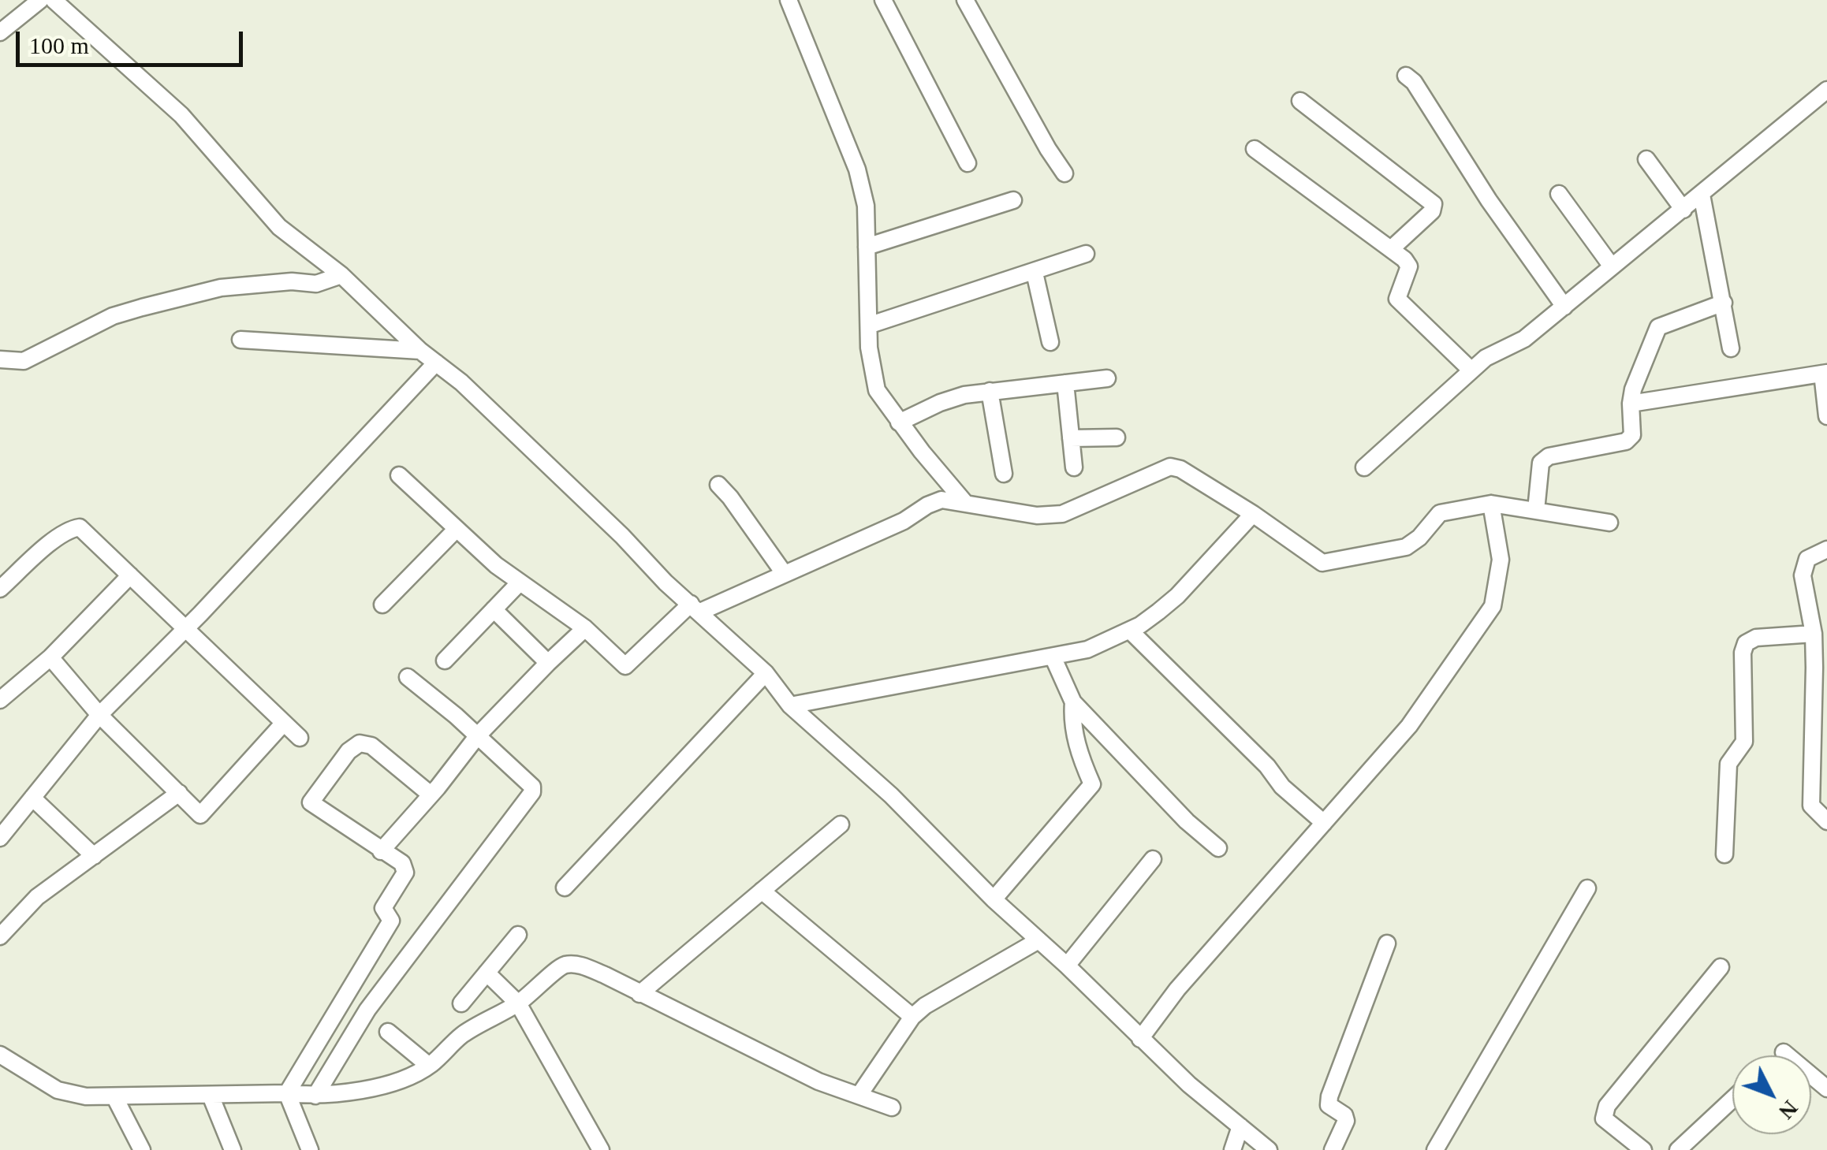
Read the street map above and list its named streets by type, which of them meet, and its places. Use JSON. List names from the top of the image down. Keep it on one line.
{"scale_bar":"100 m","north":"bottom right"}
